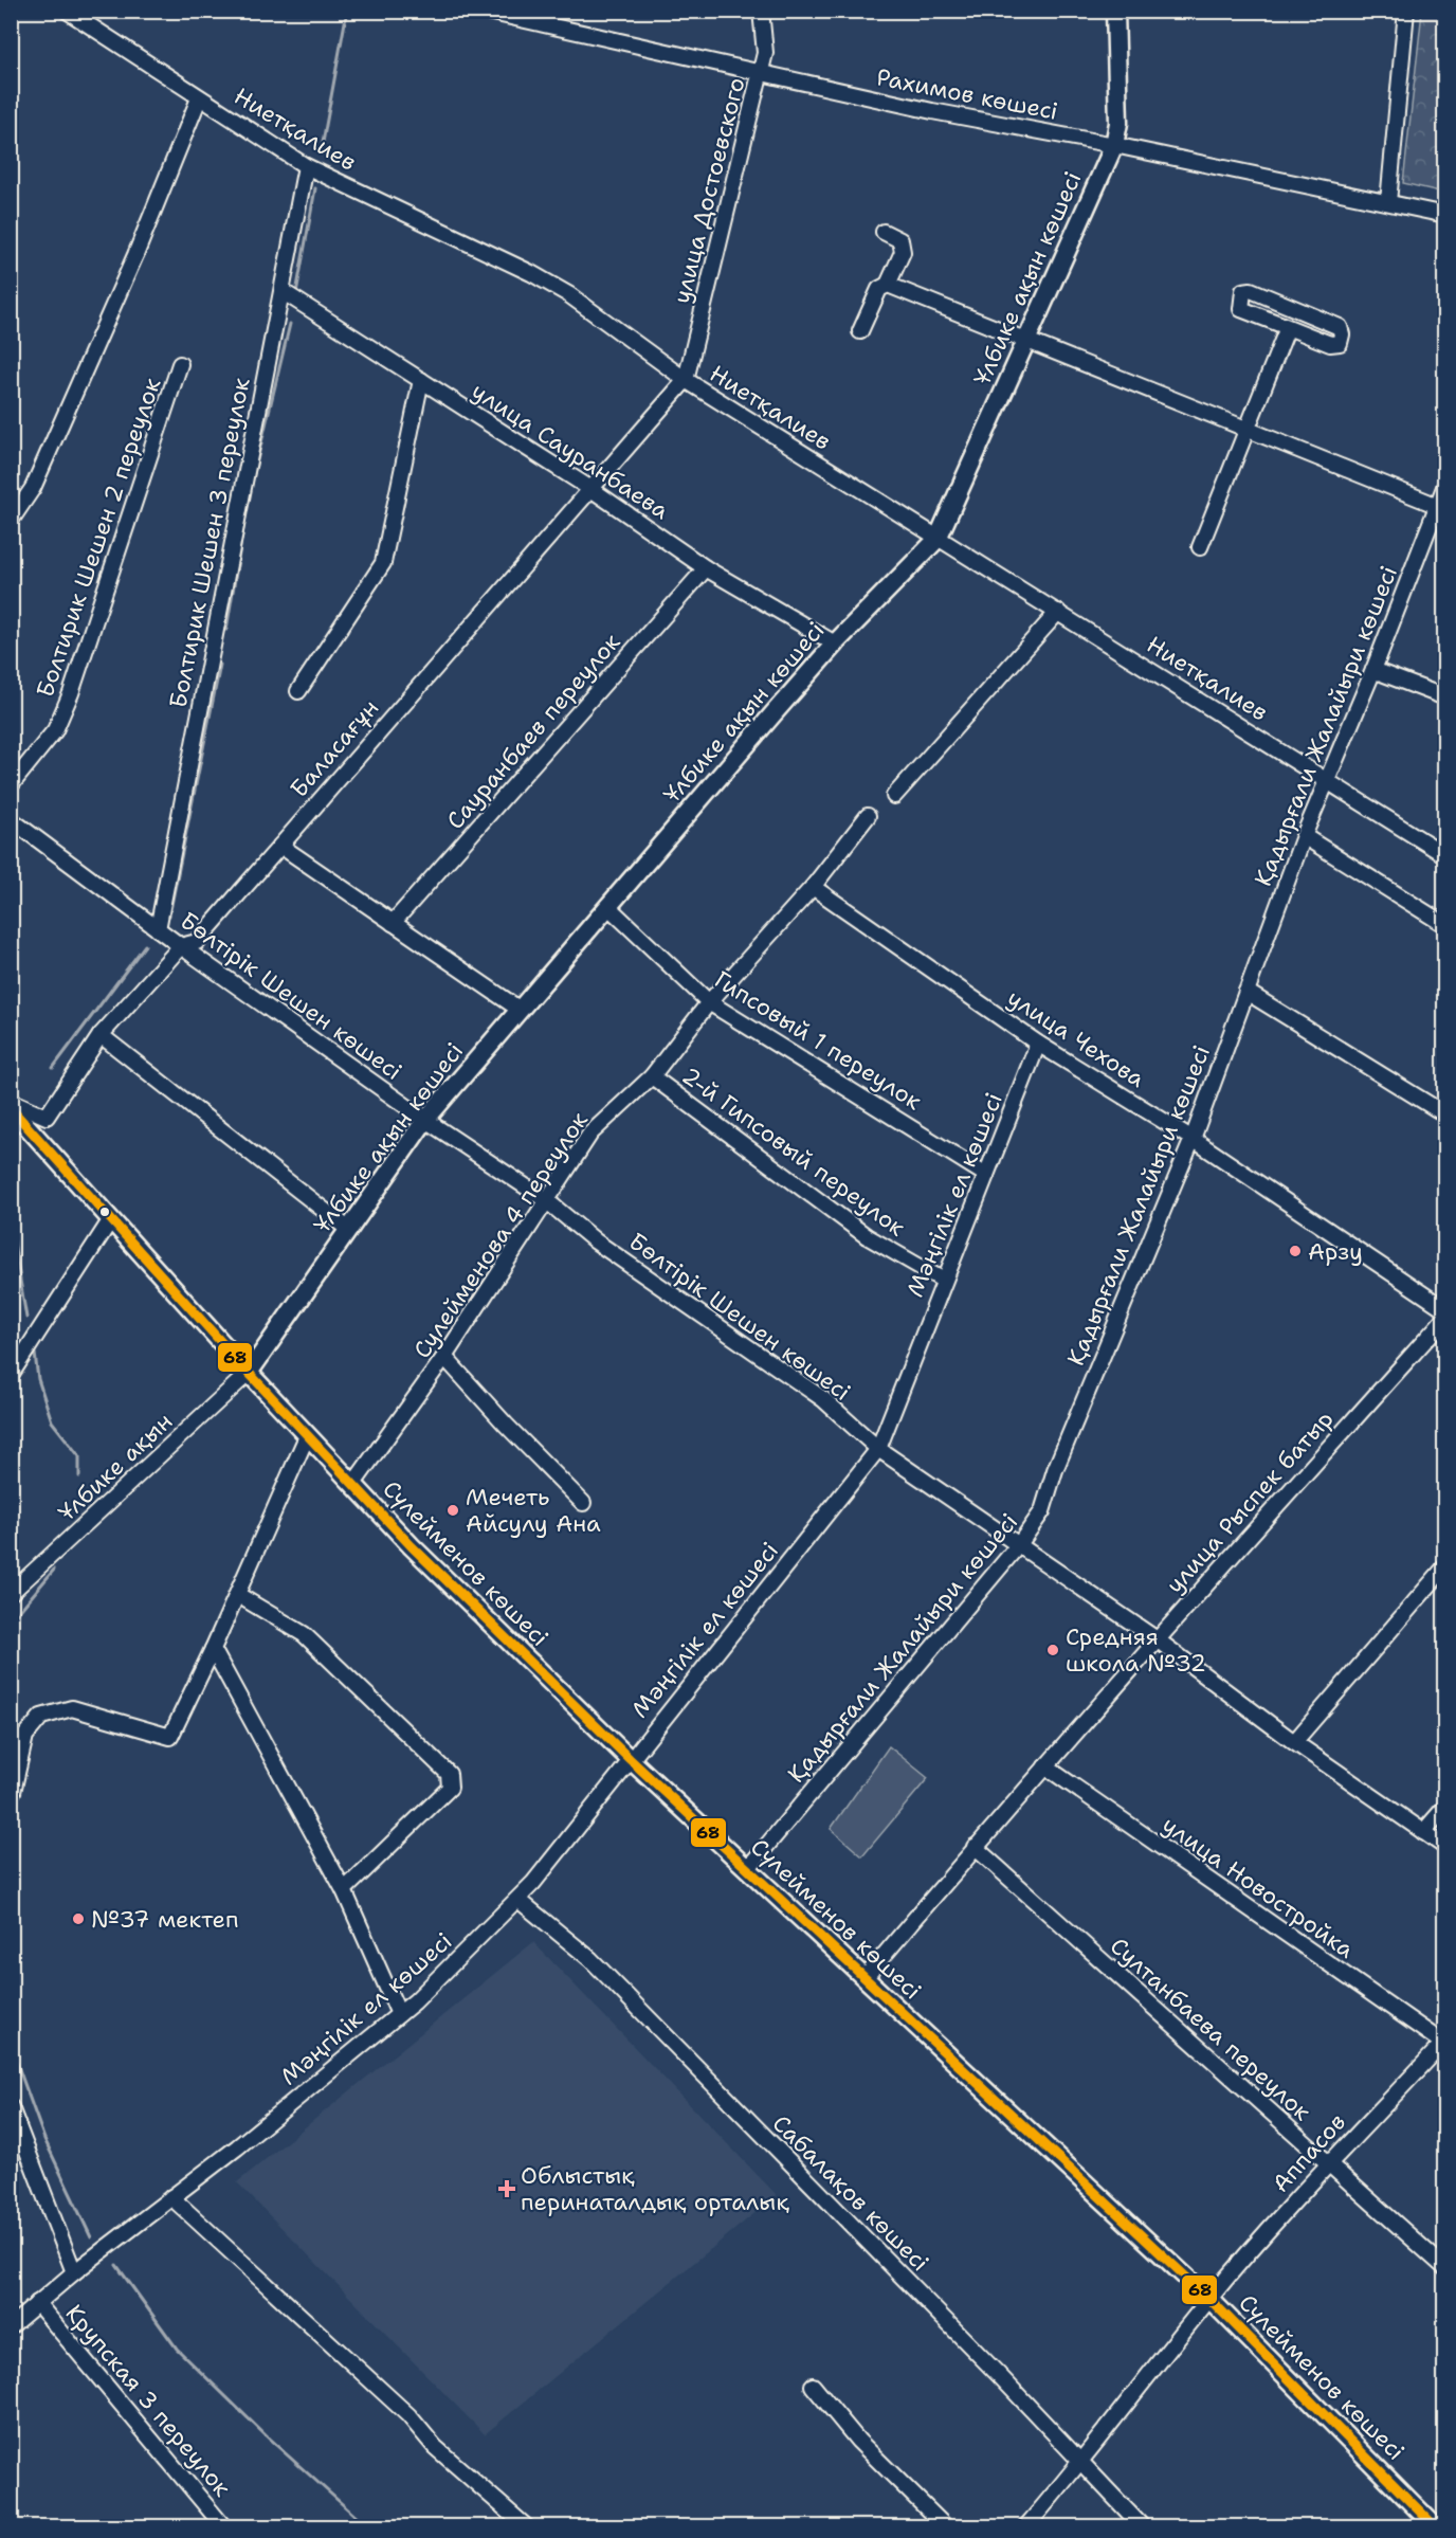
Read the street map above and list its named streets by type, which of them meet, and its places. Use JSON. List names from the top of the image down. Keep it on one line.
{"streets":{"main road":["Ұлбике ақын көшесі","Сүлейменов көшесі"],"street":["Рахимов көшесі","Ниетқалиев","улица Достоевского","улица Сауранбаева","Болтирик Шешен 2 переулок","Болтирик Шешен 3 переулок","Қадырғали Жалайыри көшесі","Сауранбаев переулок","Баласағұн","Бөлтірік Шешен көшесі","улица Чехова","Гипсовый 1 переулок","2-й Гипсовый переулок","Мәңгілік ел көшесі","Сулейменова 4 переулок","Ұлбике ақын","улица Рыспек батыр","улица Новостройка","Султанбаева переулок","Аппасов","Сабалақов көшесі","Крупская 3 переулок"]},"crossings":[["Рахимов көшесі","улица Достоевского"],["Рахимов көшесі","Ұлбике ақын көшесі"],["Ниетқалиев","улица Достоевского"],["Ниетқалиев","Ұлбике ақын көшесі"],["Ниетқалиев","Болтирик Шешен 3 переулок"],["Ниетқалиев","Қадырғали Жалайыри көшесі"],["Ниетқалиев","Баласағұн"],["улица Достоевского","Баласағұн"],["Ұлбике ақын көшесі","улица Сауранбаева"],["Ұлбике ақын көшесі","Бөлтірік Шешен көшесі"],["Ұлбике ақын көшесі","Гипсовый 1 переулок"],["Ұлбике ақын көшесі","Ұлбике ақын"],["Ұлбике ақын көшесі","Сүлейменов көшесі"],["улица Сауранбаева","Болтирик Шешен 3 переулок"],["улица Сауранбаева","Сауранбаев переулок"],["улица Сауранбаева","Баласағұн"],["Болтирик Шешен 3 переулок","Бөлтірік Шешен көшесі"],["Қадырғали Жалайыри көшесі","Бөлтірік Шешен көшесі"],["Қадырғали Жалайыри көшесі","улица Чехова"],["Қадырғали Жалайыри көшесі","Сүлейменов көшесі"],["Баласағұн","Бөлтірік Шешен көшесі"],["Бөлтірік Шешен көшесі","Мәңгілік ел көшесі"],["Бөлтірік Шешен көшесі","Сулейменова 4 переулок"],["Бөлтірік Шешен көшесі","улица Рыспек батыр"],["улица Чехова","Мәңгілік ел көшесі"],["улица Чехова","Сулейменова 4 переулок"],["Гипсовый 1 переулок","Мәңгілік ел көшесі"],["Гипсовый 1 переулок","Сулейменова 4 переулок"],["2-й Гипсовый переулок","Мәңгілік ел көшесі"],["2-й Гипсовый переулок","Сулейменова 4 переулок"],["Мәңгілік ел көшесі","Сүлейменов көшесі"],["Мәңгілік ел көшесі","Сабалақов көшесі"],["Мәңгілік ел көшесі","Крупская 3 переулок"],["Сулейменова 4 переулок","Сүлейменов көшесі"],["Ұлбике ақын","Сүлейменов көшесі"],["улица Рыспек батыр","Сүлейменов көшесі"],["улица Рыспек батыр","улица Новостройка"],["улица Рыспек батыр","Султанбаева переулок"],["Сүлейменов көшесі","Аппасов"],["улица Новостройка","Аппасов"],["Султанбаева переулок","Аппасов"],["Аппасов","Сабалақов көшесі"]],"places":{"other":["Арзу","Мечеть Айсулу Ана","Средняя школа №32","№37 мектеп"],"health":["Облыстық перинаталдық орталық"]},"lines":["transit line 68"]}
